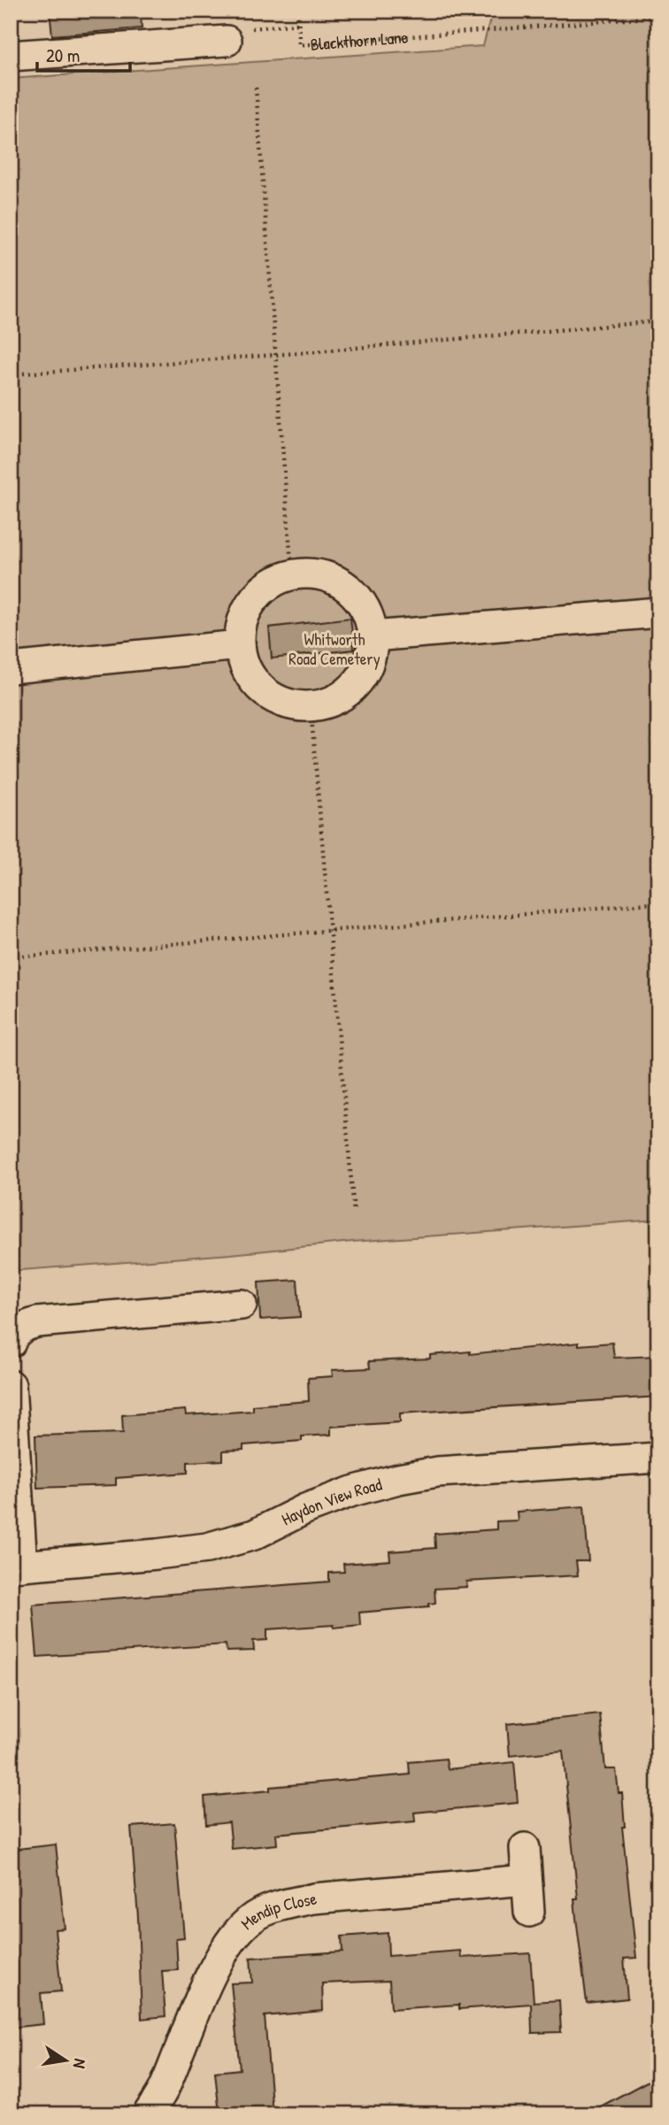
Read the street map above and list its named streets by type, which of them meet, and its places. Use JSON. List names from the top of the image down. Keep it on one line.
{"streets":{"street":["Haydon View Road","Mendip Close"],"path":["Blackthorn Lane"]},"parks":["Whitworth Road Cemetery"],"scale_bar":"20 m","north":"right"}
